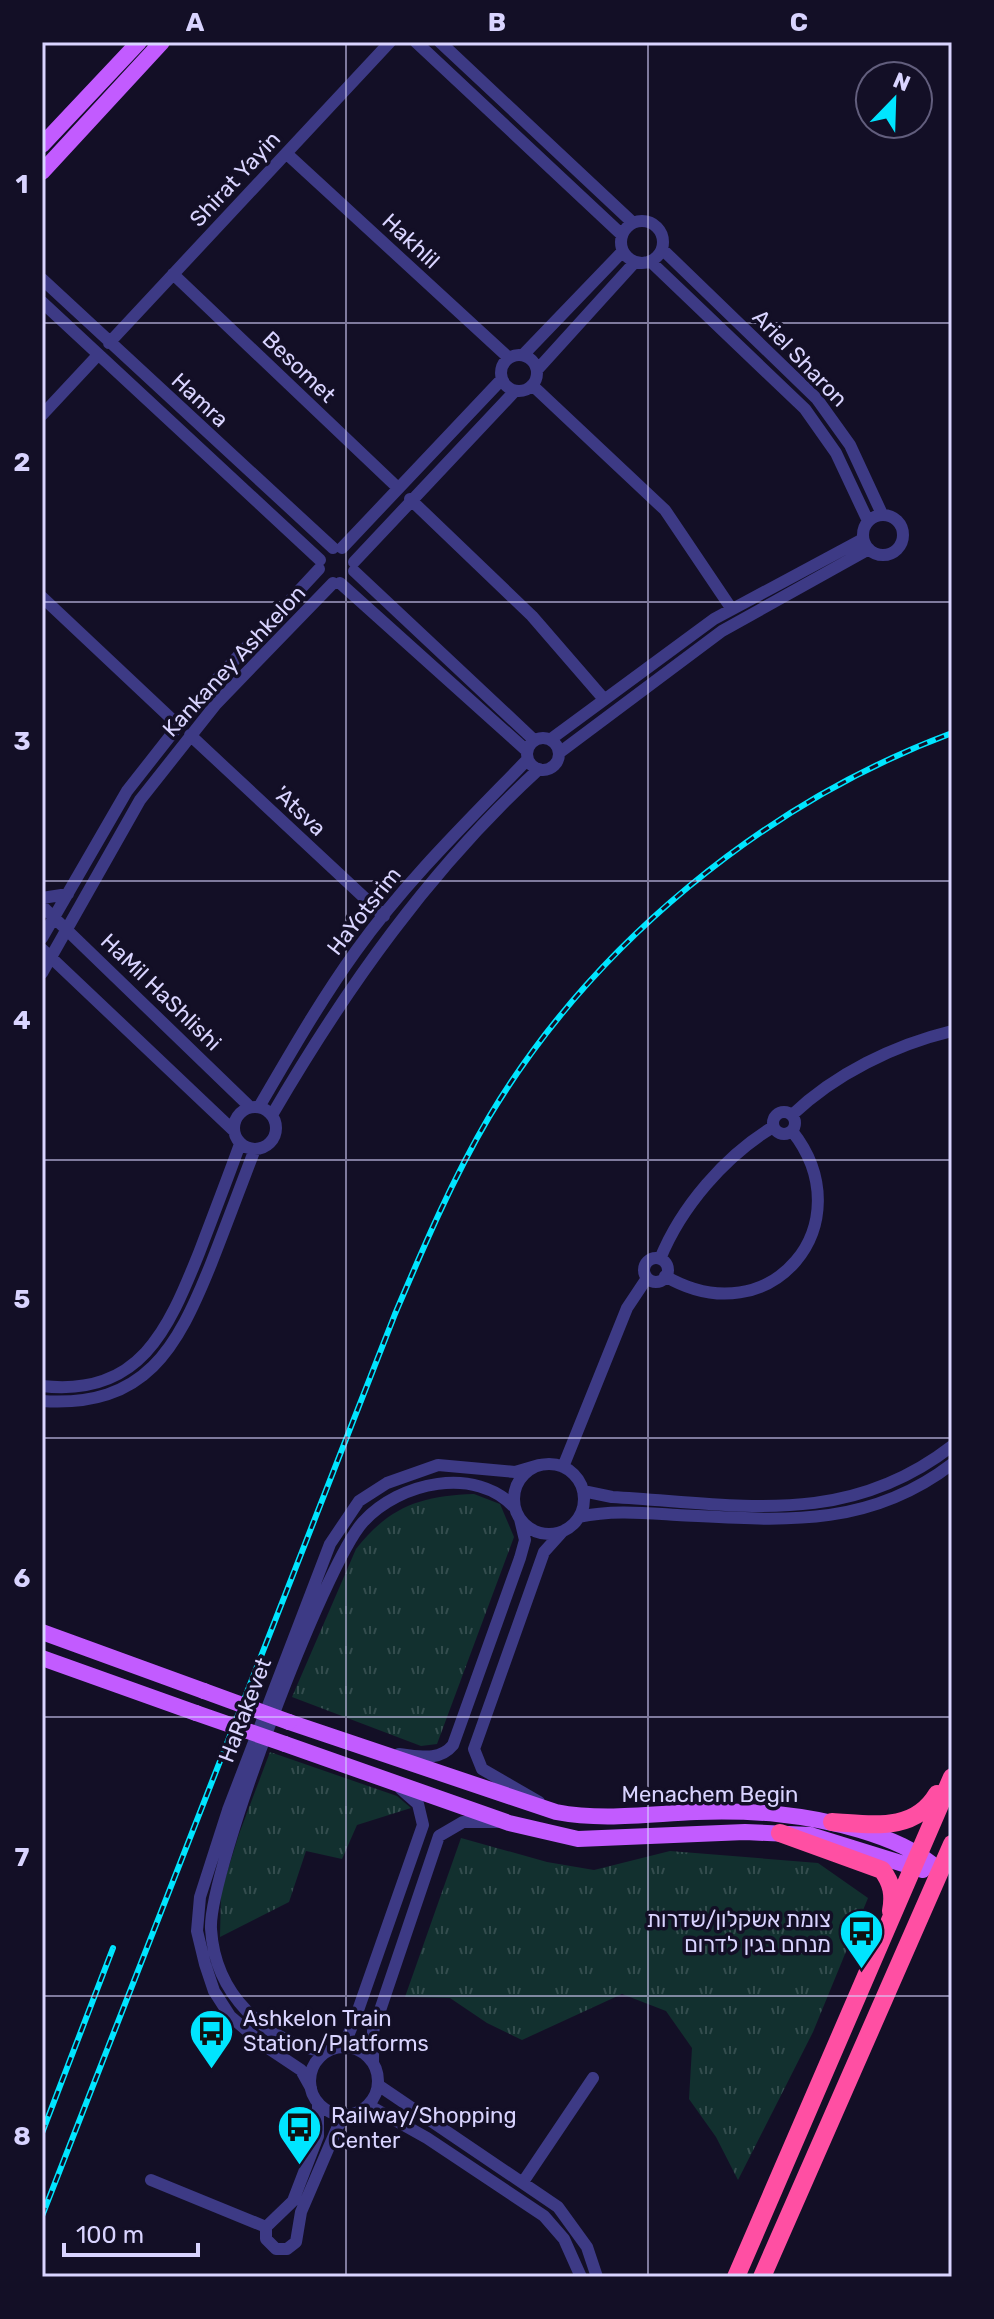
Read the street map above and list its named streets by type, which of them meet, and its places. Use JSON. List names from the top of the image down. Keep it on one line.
{"streets":{"main road":["Menachem Begin"],"street":["Shirat Yayin","Hakhlil","Ariel Sharon","Besomet","Hamra","Kankaney Ashkelon","'Atsva","HaYotsrim","HaMil HaShlishi","HaRakevet"]},"crossings":[["Shirat Yayin","Hakhlil"],["Shirat Yayin","Besomet"],["Shirat Yayin","Hamra"],["Hamra","Kankaney Ashkelon"],["Kankaney Ashkelon","'Atsva"],["Kankaney Ashkelon","HaMil HaShlishi"],["'Atsva","HaYotsrim"],["HaYotsrim","HaMil HaShlishi"]],"places":{"bus stop":["צומת אשקלון/שדרות מנחם בגין לדרום","Ashkelon Train Station/Platforms","Railway/Shopping Center"]},"scale_bar":"100 m","north":"top right","grid":{"columns":["A","B","C"],"rows":["1","2","3","4","5","6","7","8"]}}
